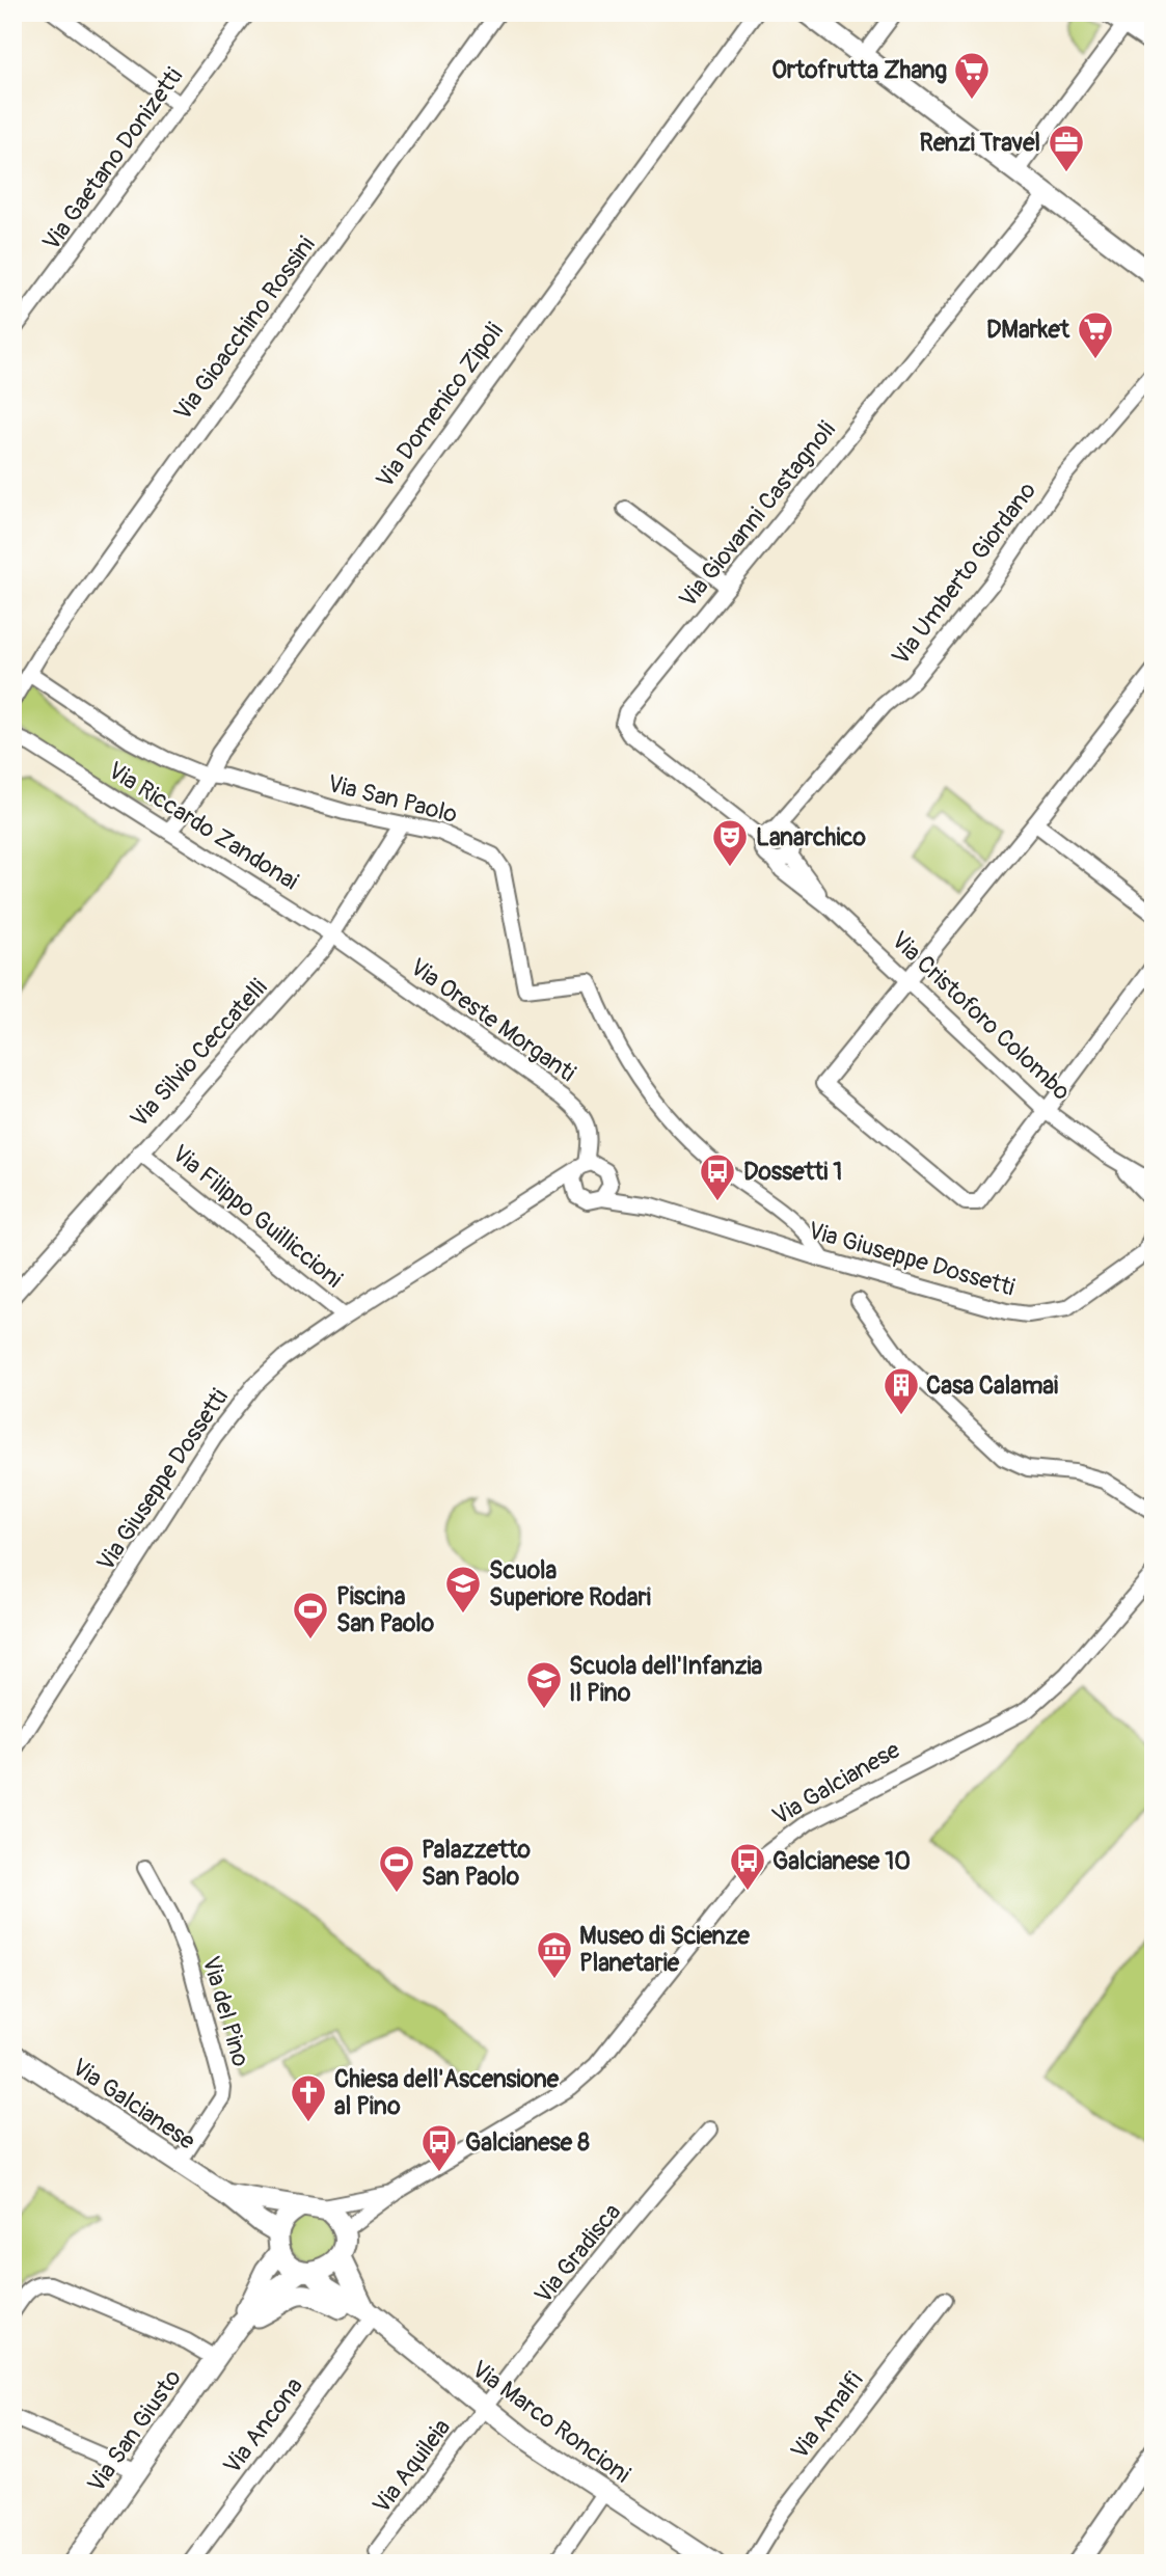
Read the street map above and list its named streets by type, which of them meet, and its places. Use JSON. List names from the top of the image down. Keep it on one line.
{"streets":{"street":["Via Gaetano Donizetti","Via Gioacchino Rossini","Via Domenico Zipoli","Via Giovanni Castagnoli","Via Umberto Giordano","Via San Paolo","Via Riccardo Zandonai","Via Cristoforo Colombo","Via Oreste Morganti","Via Silvio Ceccatelli","Via Filippo Guilliccioni","Via Giuseppe Dossetti","Via Galcianese","Via del Pino","Via Gradisca","Via Amalfi","Via Marco Roncioni","Via Ancona","Via San Giusto","Via Aquileia"]},"crossings":[["Via Gioacchino Rossini","Via San Paolo"],["Via Domenico Zipoli","Via San Paolo"],["Via Domenico Zipoli","Via Riccardo Zandonai"],["Via Giovanni Castagnoli","Via Umberto Giordano"],["Via Giovanni Castagnoli","Via Cristoforo Colombo"],["Via Umberto Giordano","Via Cristoforo Colombo"],["Via San Paolo","Via Silvio Ceccatelli"],["Via San Paolo","Via Giuseppe Dossetti"],["Via Riccardo Zandonai","Via Oreste Morganti"],["Via Riccardo Zandonai","Via Silvio Ceccatelli"],["Via Oreste Morganti","Via Silvio Ceccatelli"],["Via Oreste Morganti","Via Giuseppe Dossetti"],["Via Silvio Ceccatelli","Via Filippo Guilliccioni"],["Via Filippo Guilliccioni","Via Giuseppe Dossetti"],["Via Galcianese","Via del Pino"],["Via Galcianese","Via Marco Roncioni"],["Via Galcianese","Via San Giusto"],["Via Gradisca","Via Marco Roncioni"],["Via Gradisca","Via Aquileia"],["Via Marco Roncioni","Via Ancona"],["Via Marco Roncioni","Via San Giusto"],["Via Marco Roncioni","Via Aquileia"]],"places":{"supermarket":["Ortofrutta Zhang","DMarket"],"office":["Renzi Travel"],"theatre":["Lanarchico"],"bus stop":["Dossetti 1","Galcianese 10","Galcianese 8"],"building":["Casa Calamai"],"school or university":["Scuola Superiore Rodari","Scuola dell'Infanzia Il Pino"],"sports":["Piscina San Paolo","Palazzetto San Paolo"],"museum":["Museo di Scienze Planetarie"],"church":["Chiesa dell'Ascensione al Pino"]}}
